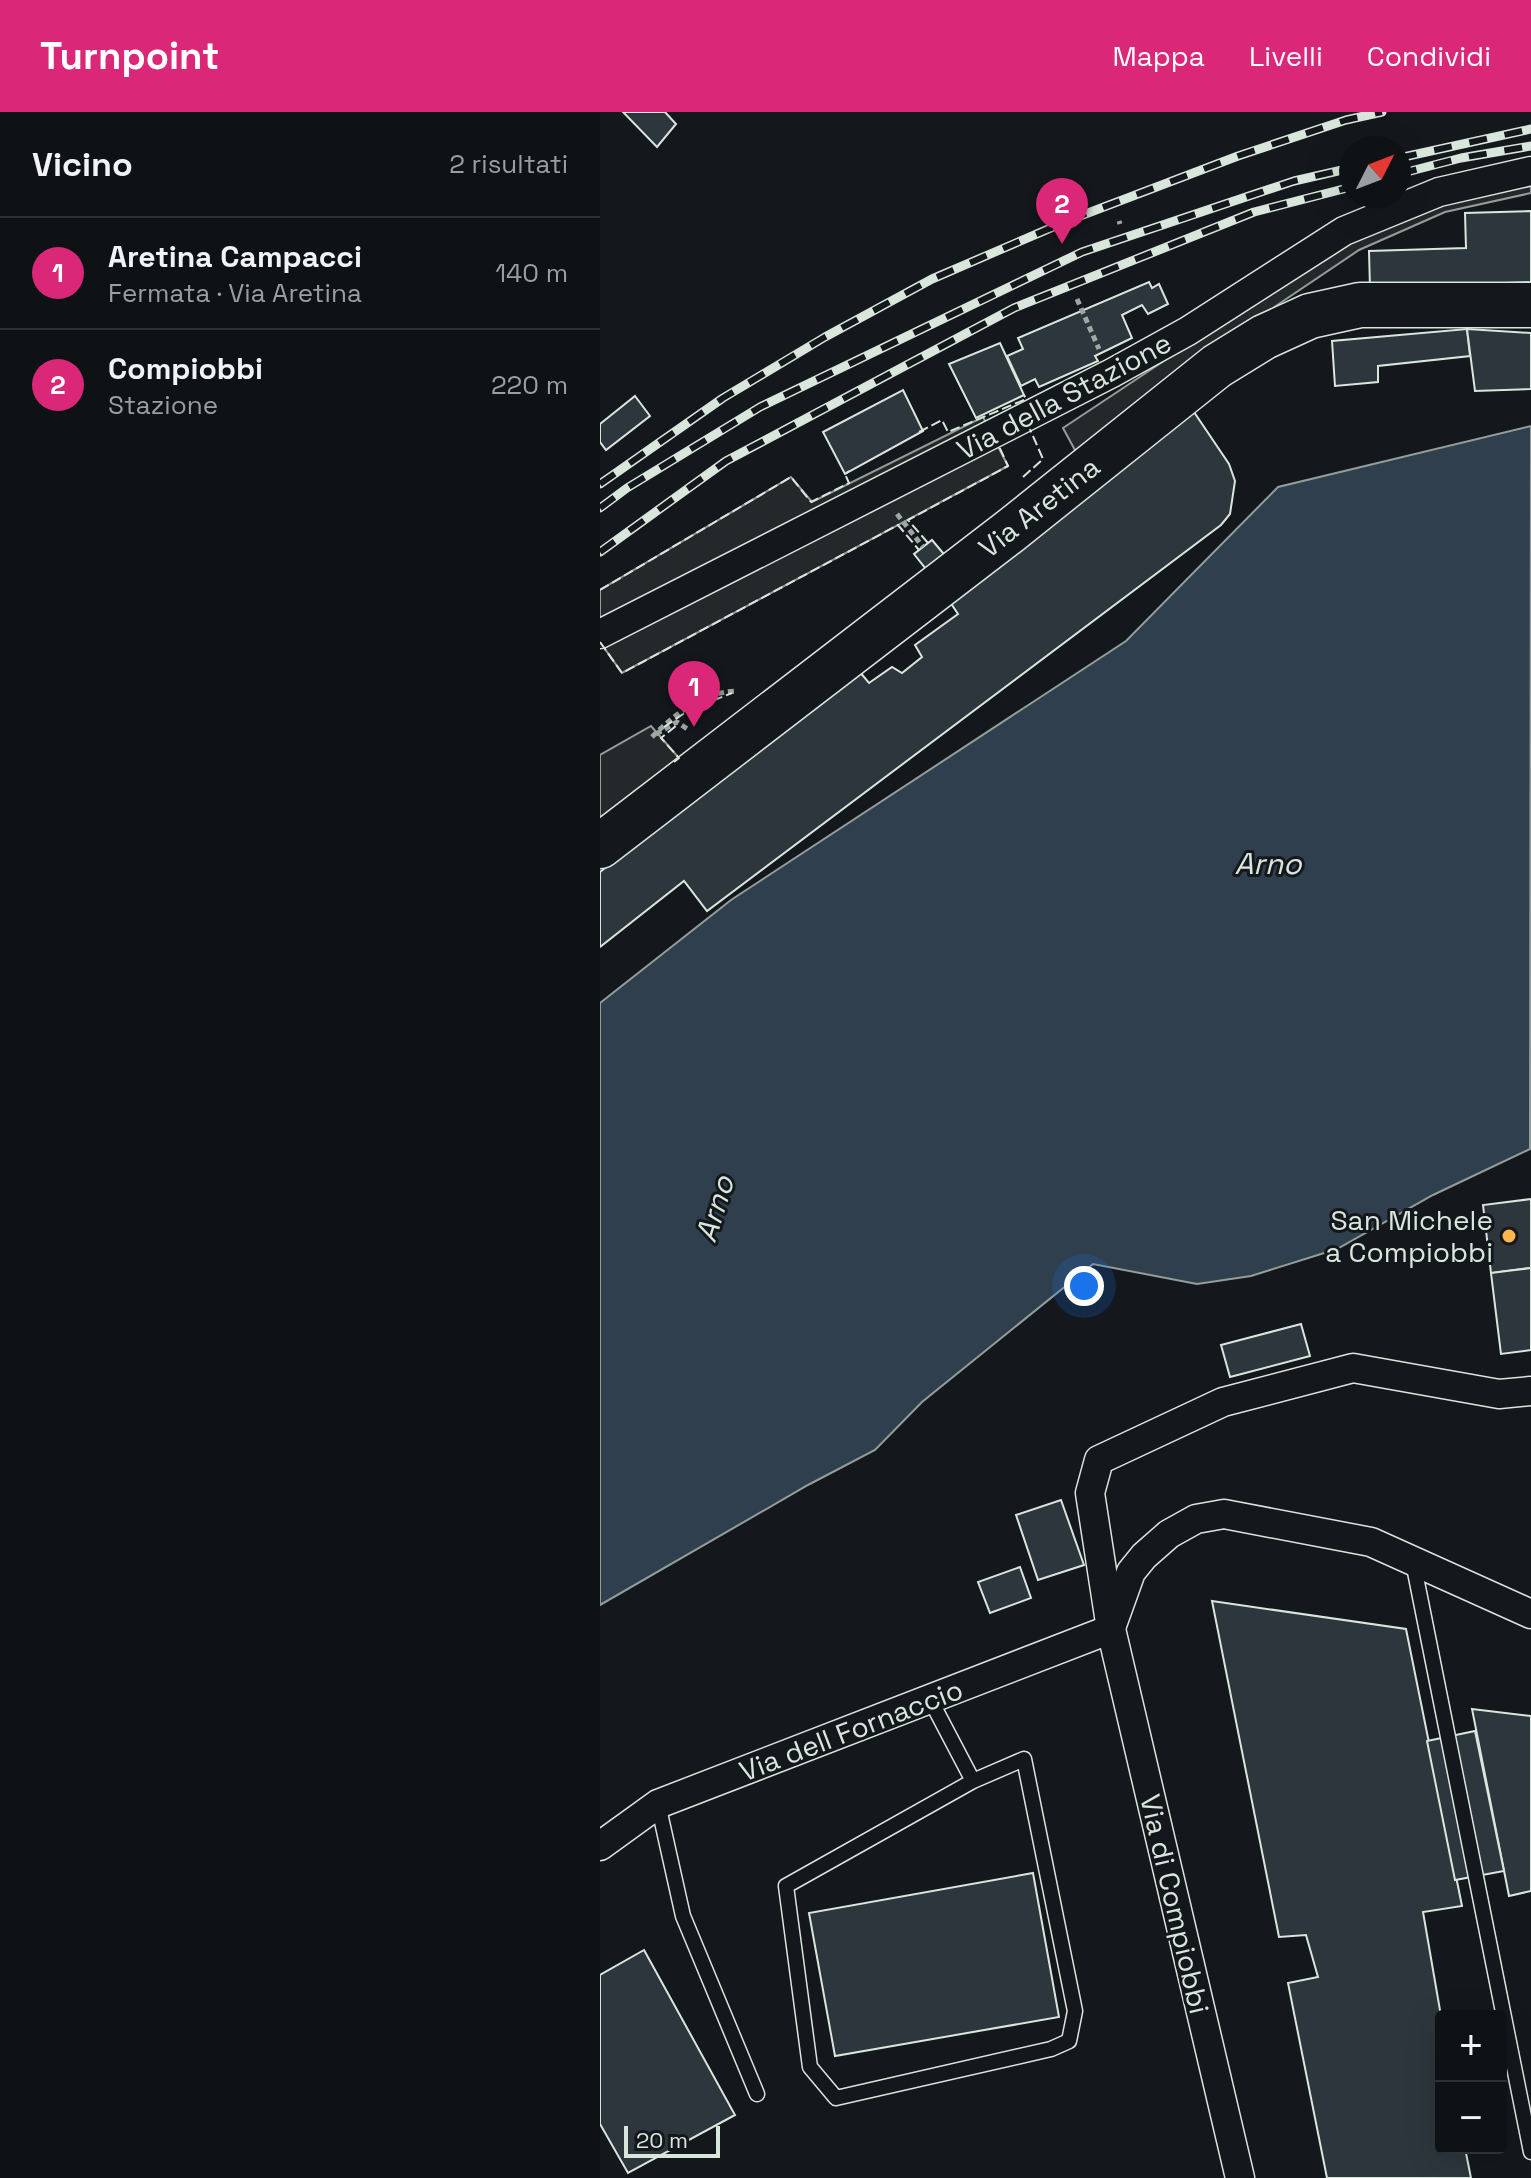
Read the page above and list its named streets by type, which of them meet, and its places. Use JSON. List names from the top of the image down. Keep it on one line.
{"streets":{"main road":["Via Aretina"],"street":["Via della Stazione","Via dell Fornaccio","Via di Compiobbi"]},"crossings":[["Via dell Fornaccio","Via di Compiobbi"]],"water":["Arno"],"places":["San Michele a Compiobbi"],"scale_bar":"20 m","north":"top right","page":{"header":"Turnpoint","nav":["Mappa","Livelli","Condividi"],"heading":["Vicino","2 risultati"],"pins":["2","1"],"list":[{"mark":"1","name":"Aretina Campacci","note":"Fermata · Via Aretina","value":"140 m"},{"mark":"2","name":"Compiobbi","note":"Stazione","value":"220 m"}],"map_buttons":["+","−"],"scale":"20 m"}}
